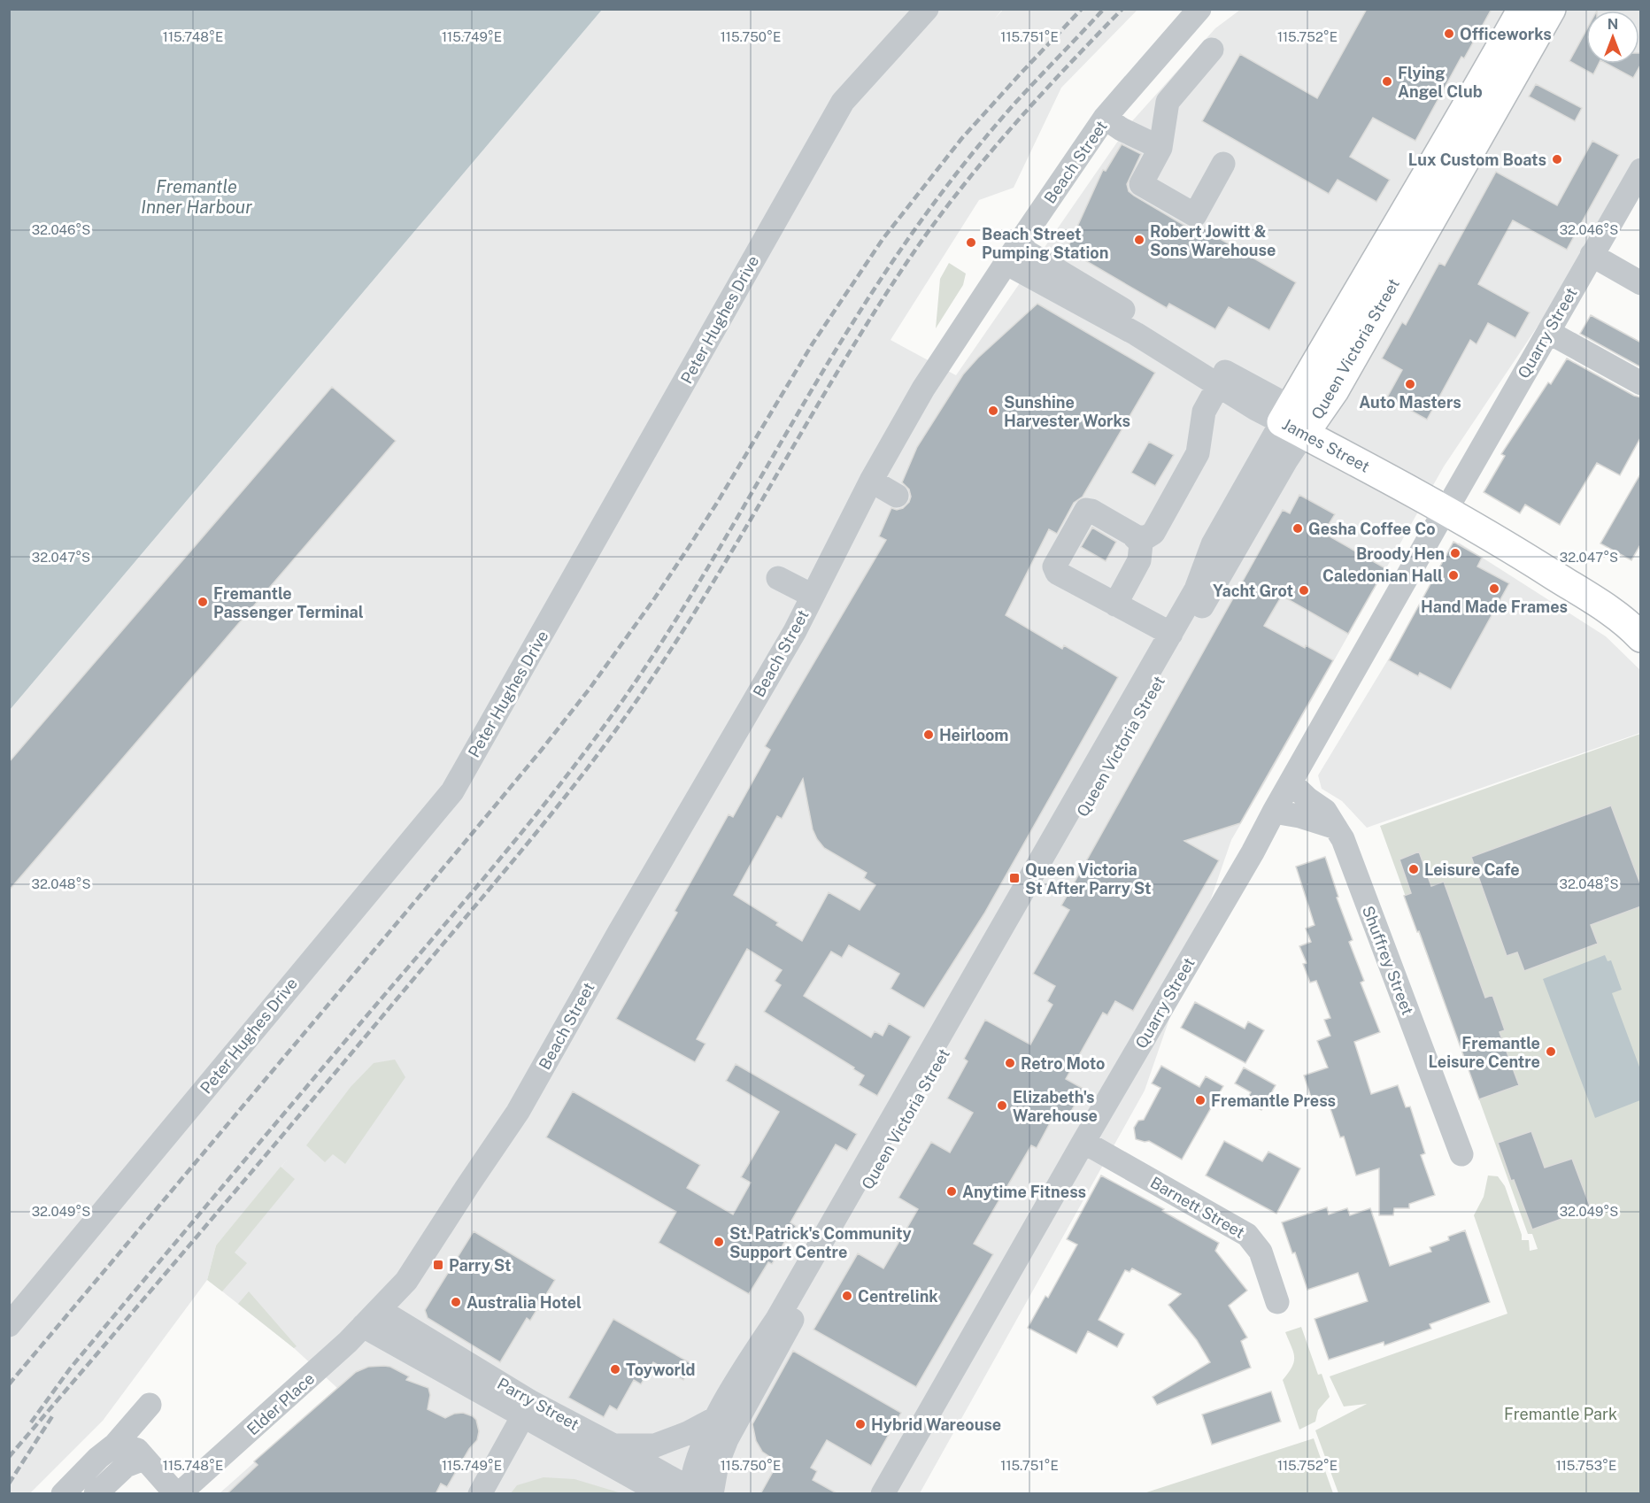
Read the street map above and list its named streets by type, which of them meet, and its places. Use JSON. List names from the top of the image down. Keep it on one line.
{"streets":{"main road":["Queen Victoria Street","James Street"],"street":["Beach Street","Peter Hughes Drive","Quarry Street","Shuffrey Street","Barnett Street","Elder Place","Parry Street"]},"crossings":[["Beach Street","James Street"],["Beach Street","Elder Place"],["Beach Street","Parry Street"],["Quarry Street","James Street"],["Quarry Street","Shuffrey Street"],["Quarry Street","Barnett Street"],["Queen Victoria Street","James Street"],["Queen Victoria Street","Parry Street"],["Elder Place","Parry Street"]],"water":["Fremantle Inner Harbour"],"parks":["Fremantle Park"],"places":{"other":["Officeworks","Flying Angel Club","Lux Custom Boats","Robert Jowitt & Sons Warehouse","Beach Street Pumping Station","Auto Masters","Sunshine Harvester Works","Gesha Coffee Co","Broody Hen","Caledonian Hall","Hand Made Frames","Yacht Grot","Fremantle Passenger Terminal","Heirloom","Leisure Cafe","Fremantle Leisure Centre","Retro Moto","Fremantle Press","Elizabeth's Warehouse","Anytime Fitness","St. Patrick's Community Support Centre","Centrelink","Australia Hotel","Toyworld","Hybrid Wareouse"],"transit":["Queen Victoria St After Parry St","Parry St"]},"north":"top","coordinates":["115.748°E","115.749°E","115.750°E","115.751°E","115.752°E","32.046°S","32.047°S","32.048°S","32.049°S","115.753°E"]}
